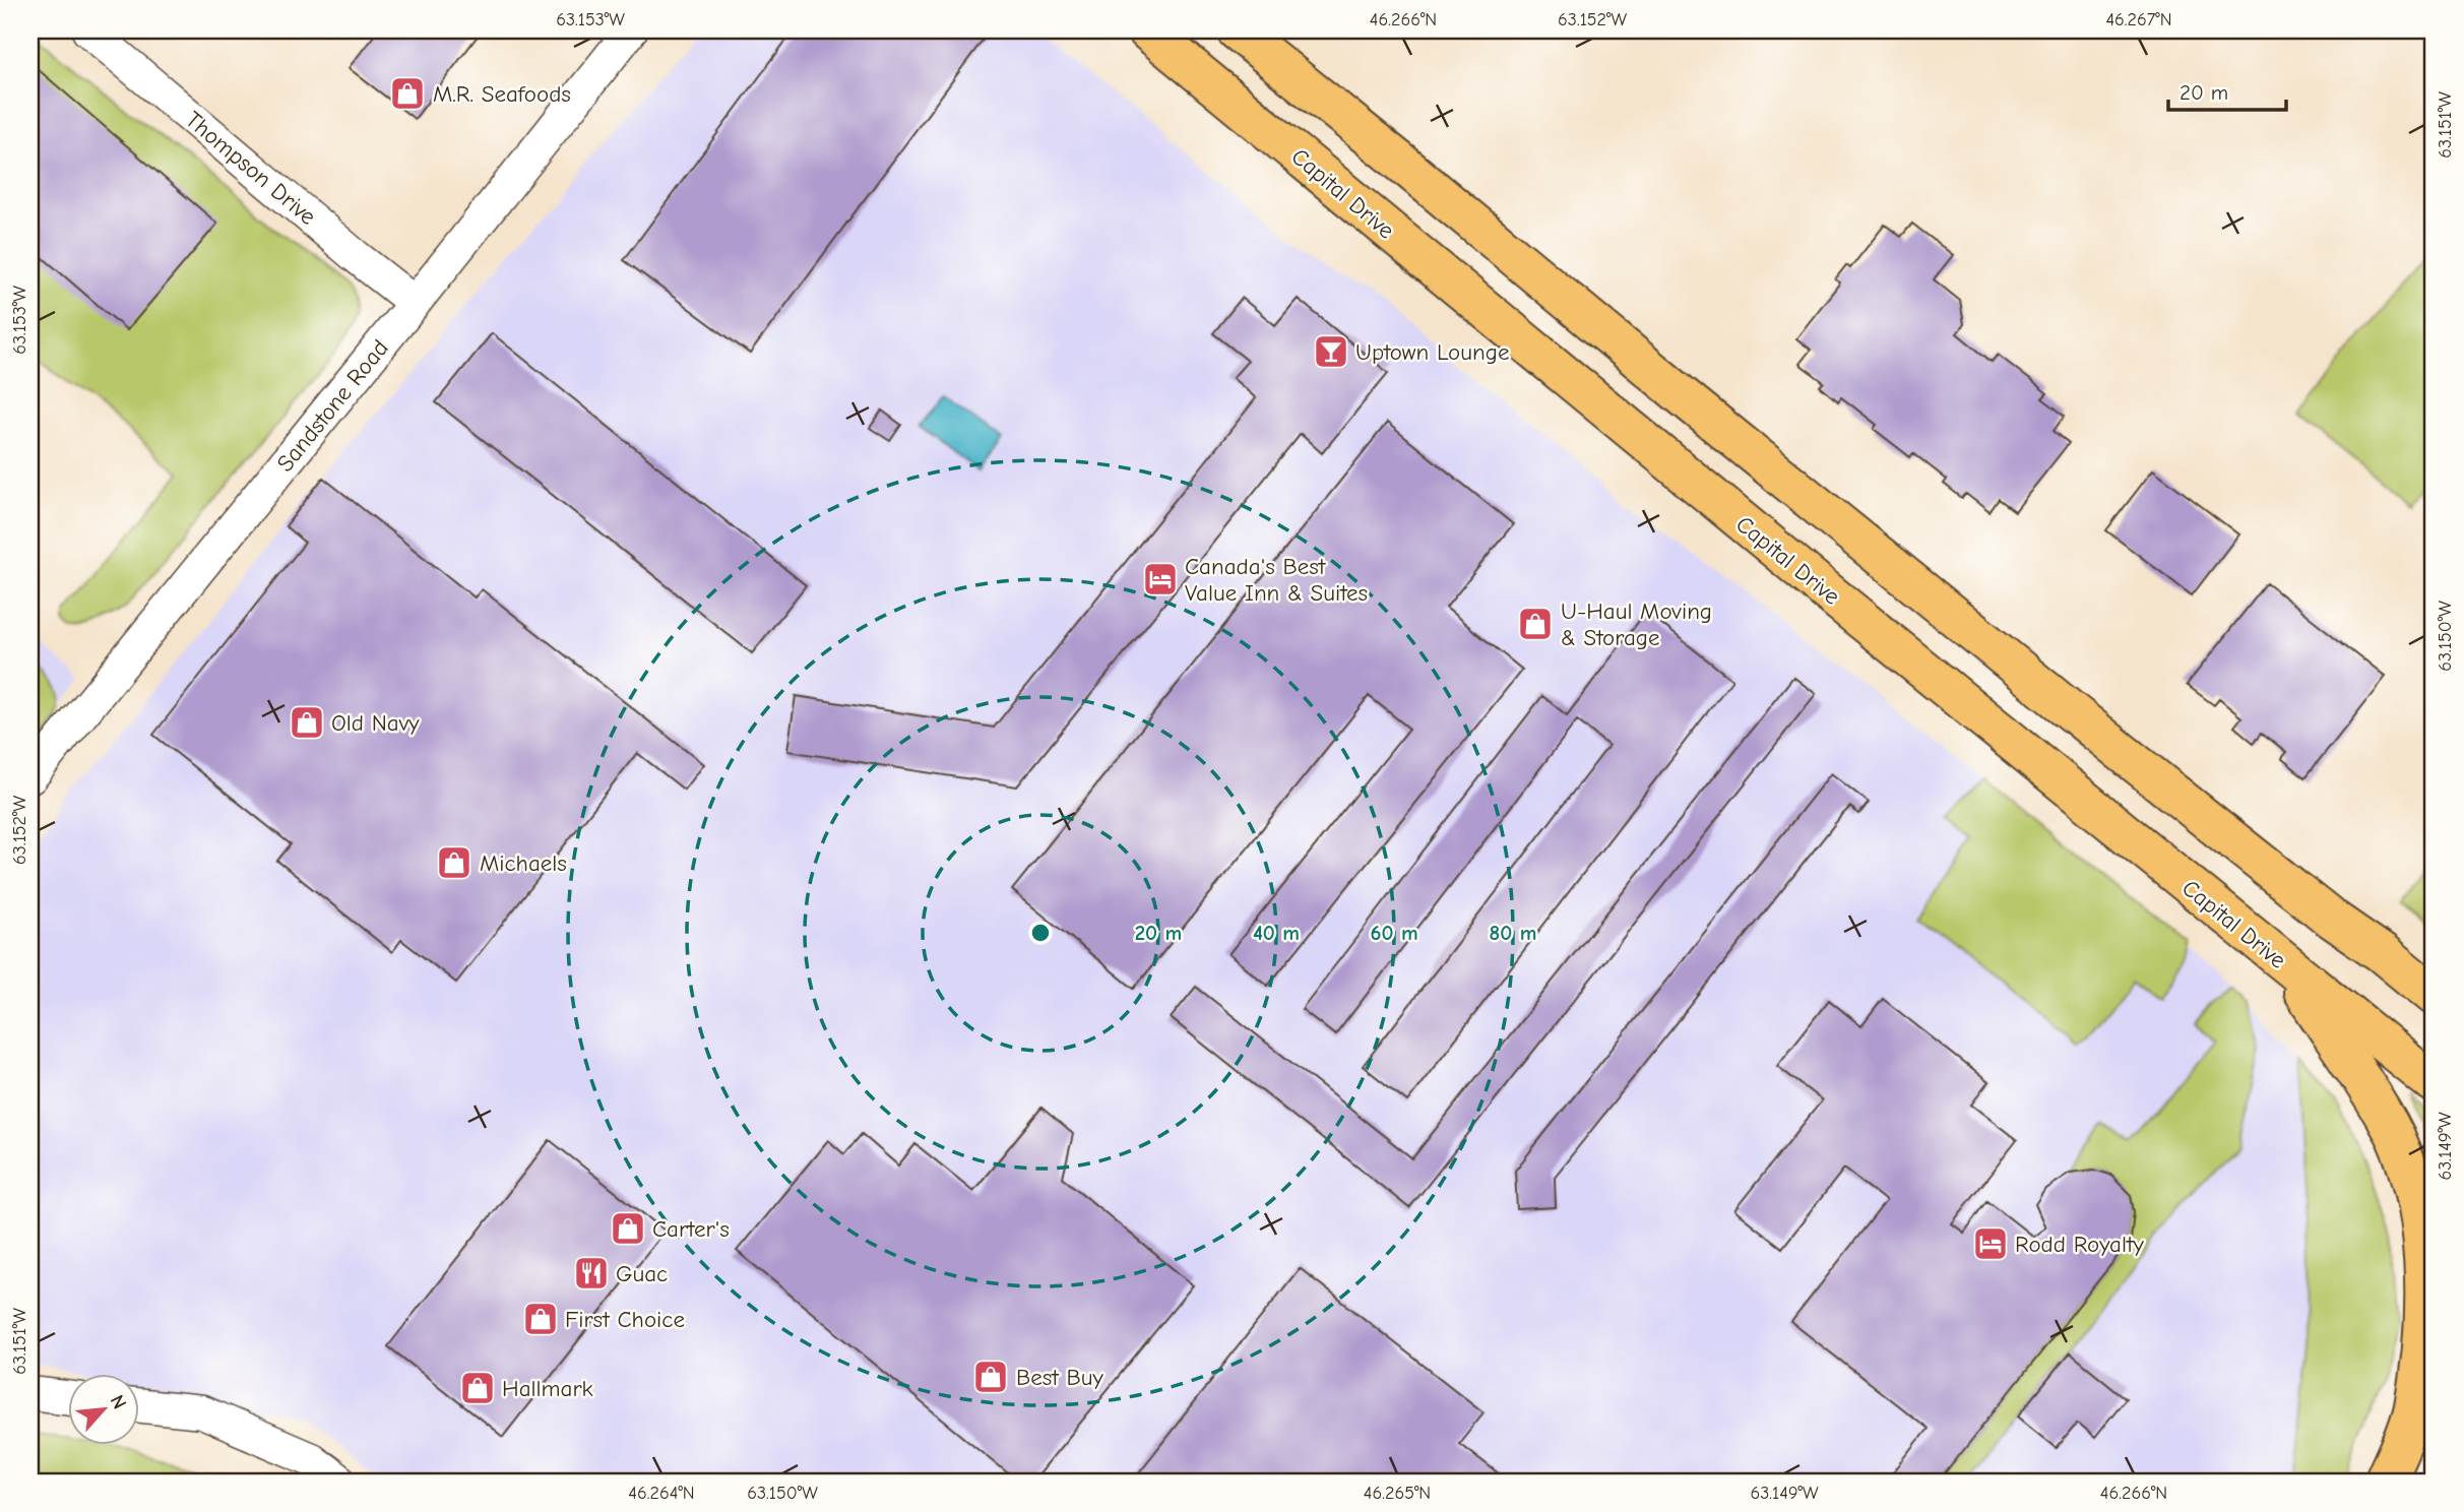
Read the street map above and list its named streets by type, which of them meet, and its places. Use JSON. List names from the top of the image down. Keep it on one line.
{"streets":{"main road":["Capital Drive"],"street":["Thompson Drive","Sandstone Road"]},"crossings":[["Thompson Drive","Sandstone Road"]],"places":{"shop":["M.R. Seafoods","U-Haul Moving & Storage","Old Navy","Michaels","Carter's","First Choice","Best Buy","Hallmark"],"bar":["Uptown Lounge"],"hotel":["Canada's Best Value Inn & Suites","Rodd Royalty"],"restaurant":["Guac"]},"scale_bar":"20 m","north":"top right","coordinates":["63.153°W","46.266°N","63.152°W","46.267°N","63.151°W","63.150°W","63.149°W","46.264°N","46.265°N"],"rings":["20 m","40 m","60 m","80 m"]}
